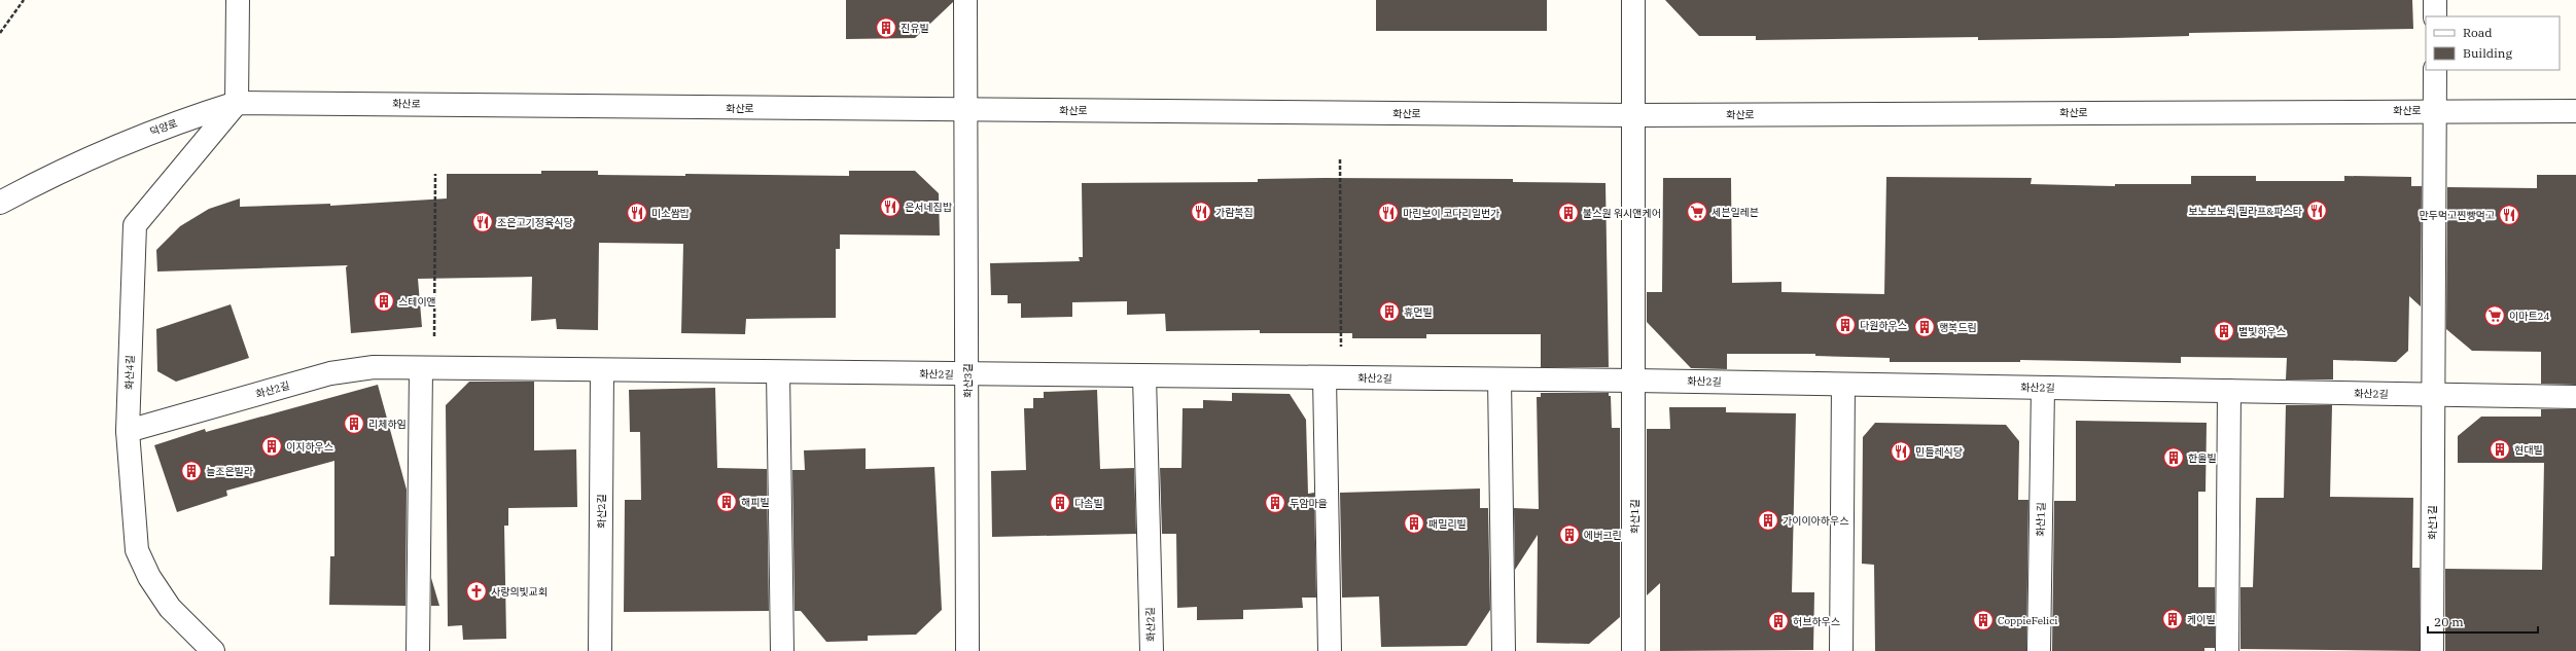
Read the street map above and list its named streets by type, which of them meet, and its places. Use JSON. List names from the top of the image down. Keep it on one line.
{"streets":{"street":["화산로","덕양로","화산4길","화산2길","화산3길","화산1길"]},"crossings":[["화산로","덕양로"],["화산로","화산4길"],["화산로","화산3길"],["화산로","화산1길"],["덕양로","화산4길"],["화산4길","화산2길"],["화산2길","화산3길"],["화산2길","화산1길"]],"places":{"building":["진유빌","불스원 워시앤케어","스테이앤","휴먼빌","다원하우스","행복드림","별빛하우스","리체하임","이지하우스","현대빌","한울빌","늘조은빌라","해피빌","다솜빌","두암마을","가이이아하우스","패밀리빌","에버그린","케이빌","CoppieFelici","허브하우스"],"restaurant":["은서네집밥","보노보노웍 필라프&파스타","가람복집","미소쌈밥","마린보이 코다리일번가","만두먹고찐빵먹고","조은고기정육식당","민들레식당"],"supermarket":["세븐일레븐","이마트24"],"church":["사랑의빛교회"]},"legend":["Road","Building"],"scale_bar":"20 m"}
